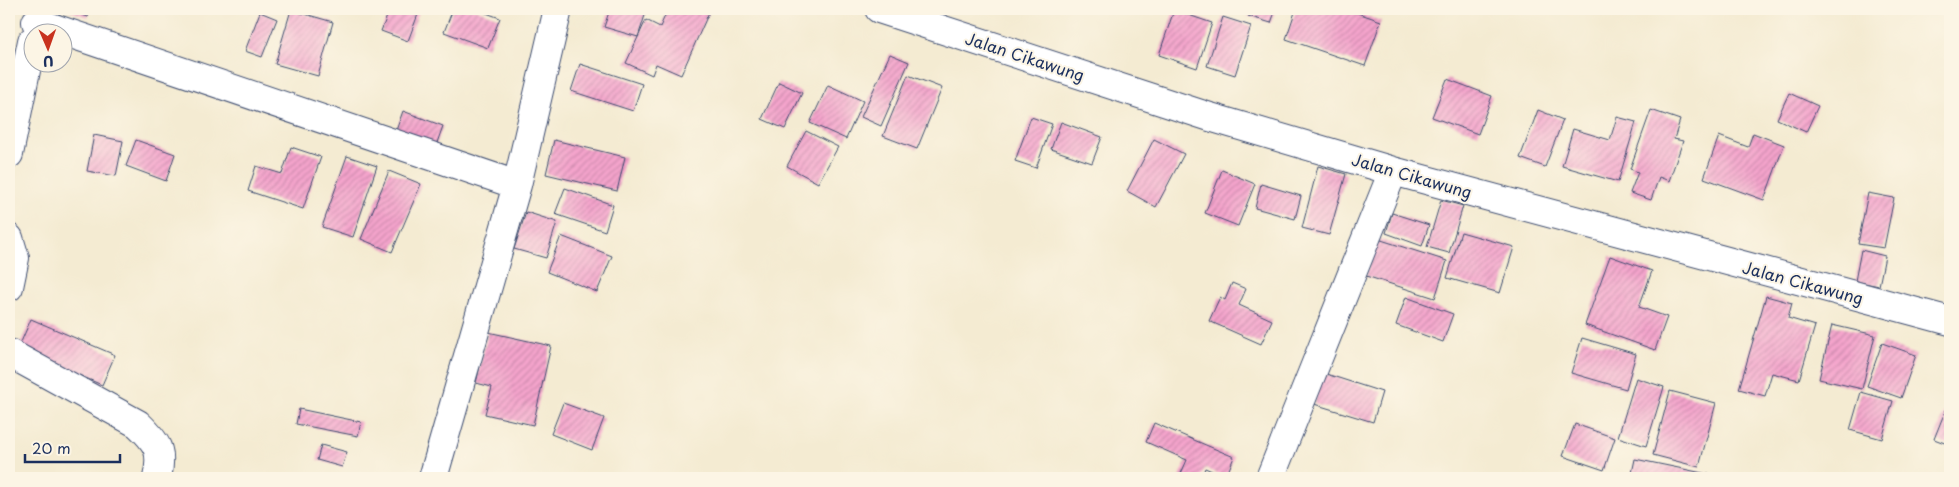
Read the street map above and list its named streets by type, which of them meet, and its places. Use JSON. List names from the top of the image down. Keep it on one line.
{"streets":{"street":["Jalan Cikawung"]},"scale_bar":"20 m","north":"bottom"}
